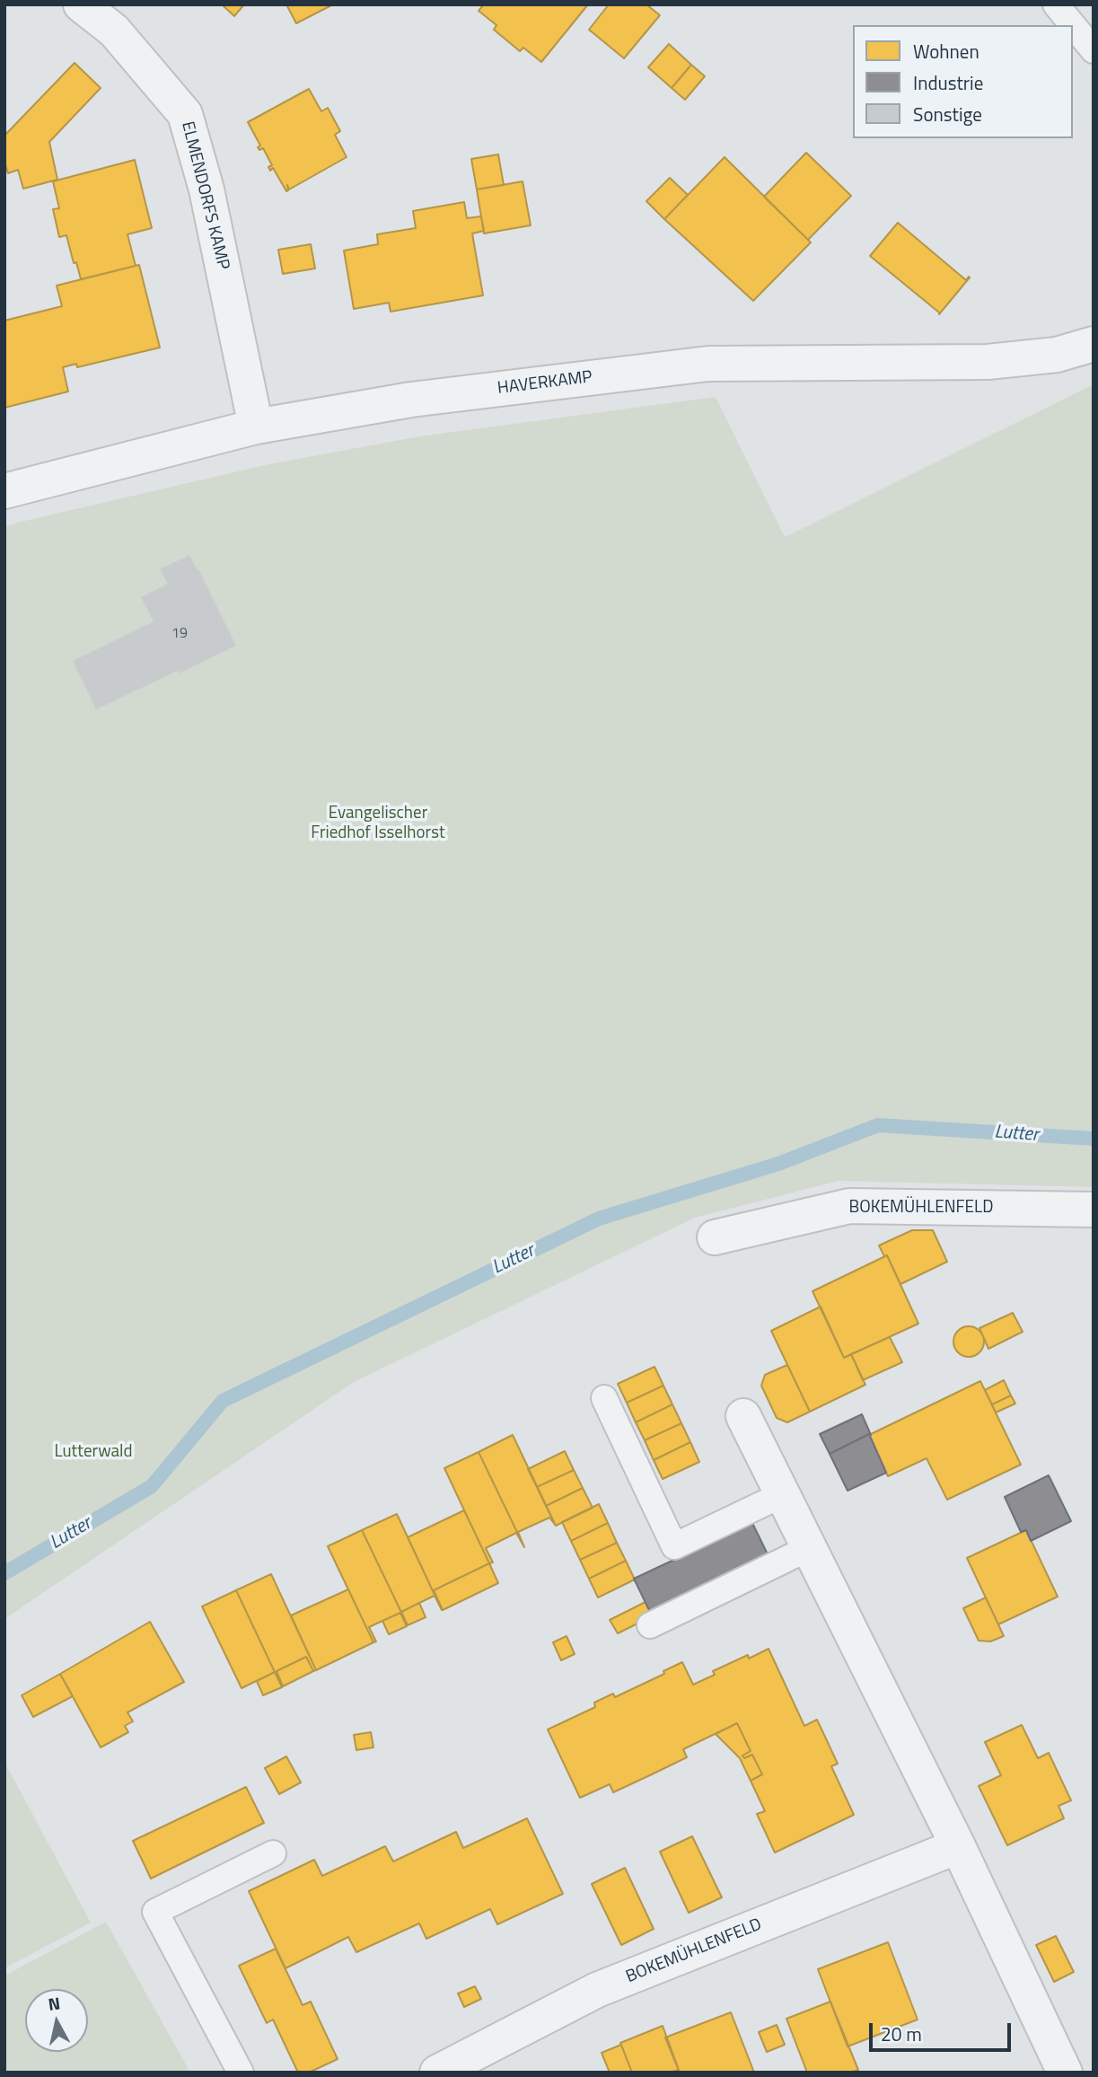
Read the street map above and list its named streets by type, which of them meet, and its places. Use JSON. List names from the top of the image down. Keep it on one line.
{"streets":{"street":["ELMENDORFS KAMP","HAVERKAMP","BOKEMÜHLENFELD"]},"crossings":[["ELMENDORFS KAMP","HAVERKAMP"]],"water":["Lutter"],"parks":["Evangelischer Friedhof Isselhorst","Lutterwald"],"house_numbers":["19"],"legend":["Wohnen","Industrie","Sonstige"],"scale_bar":"20 m","north":"top"}
